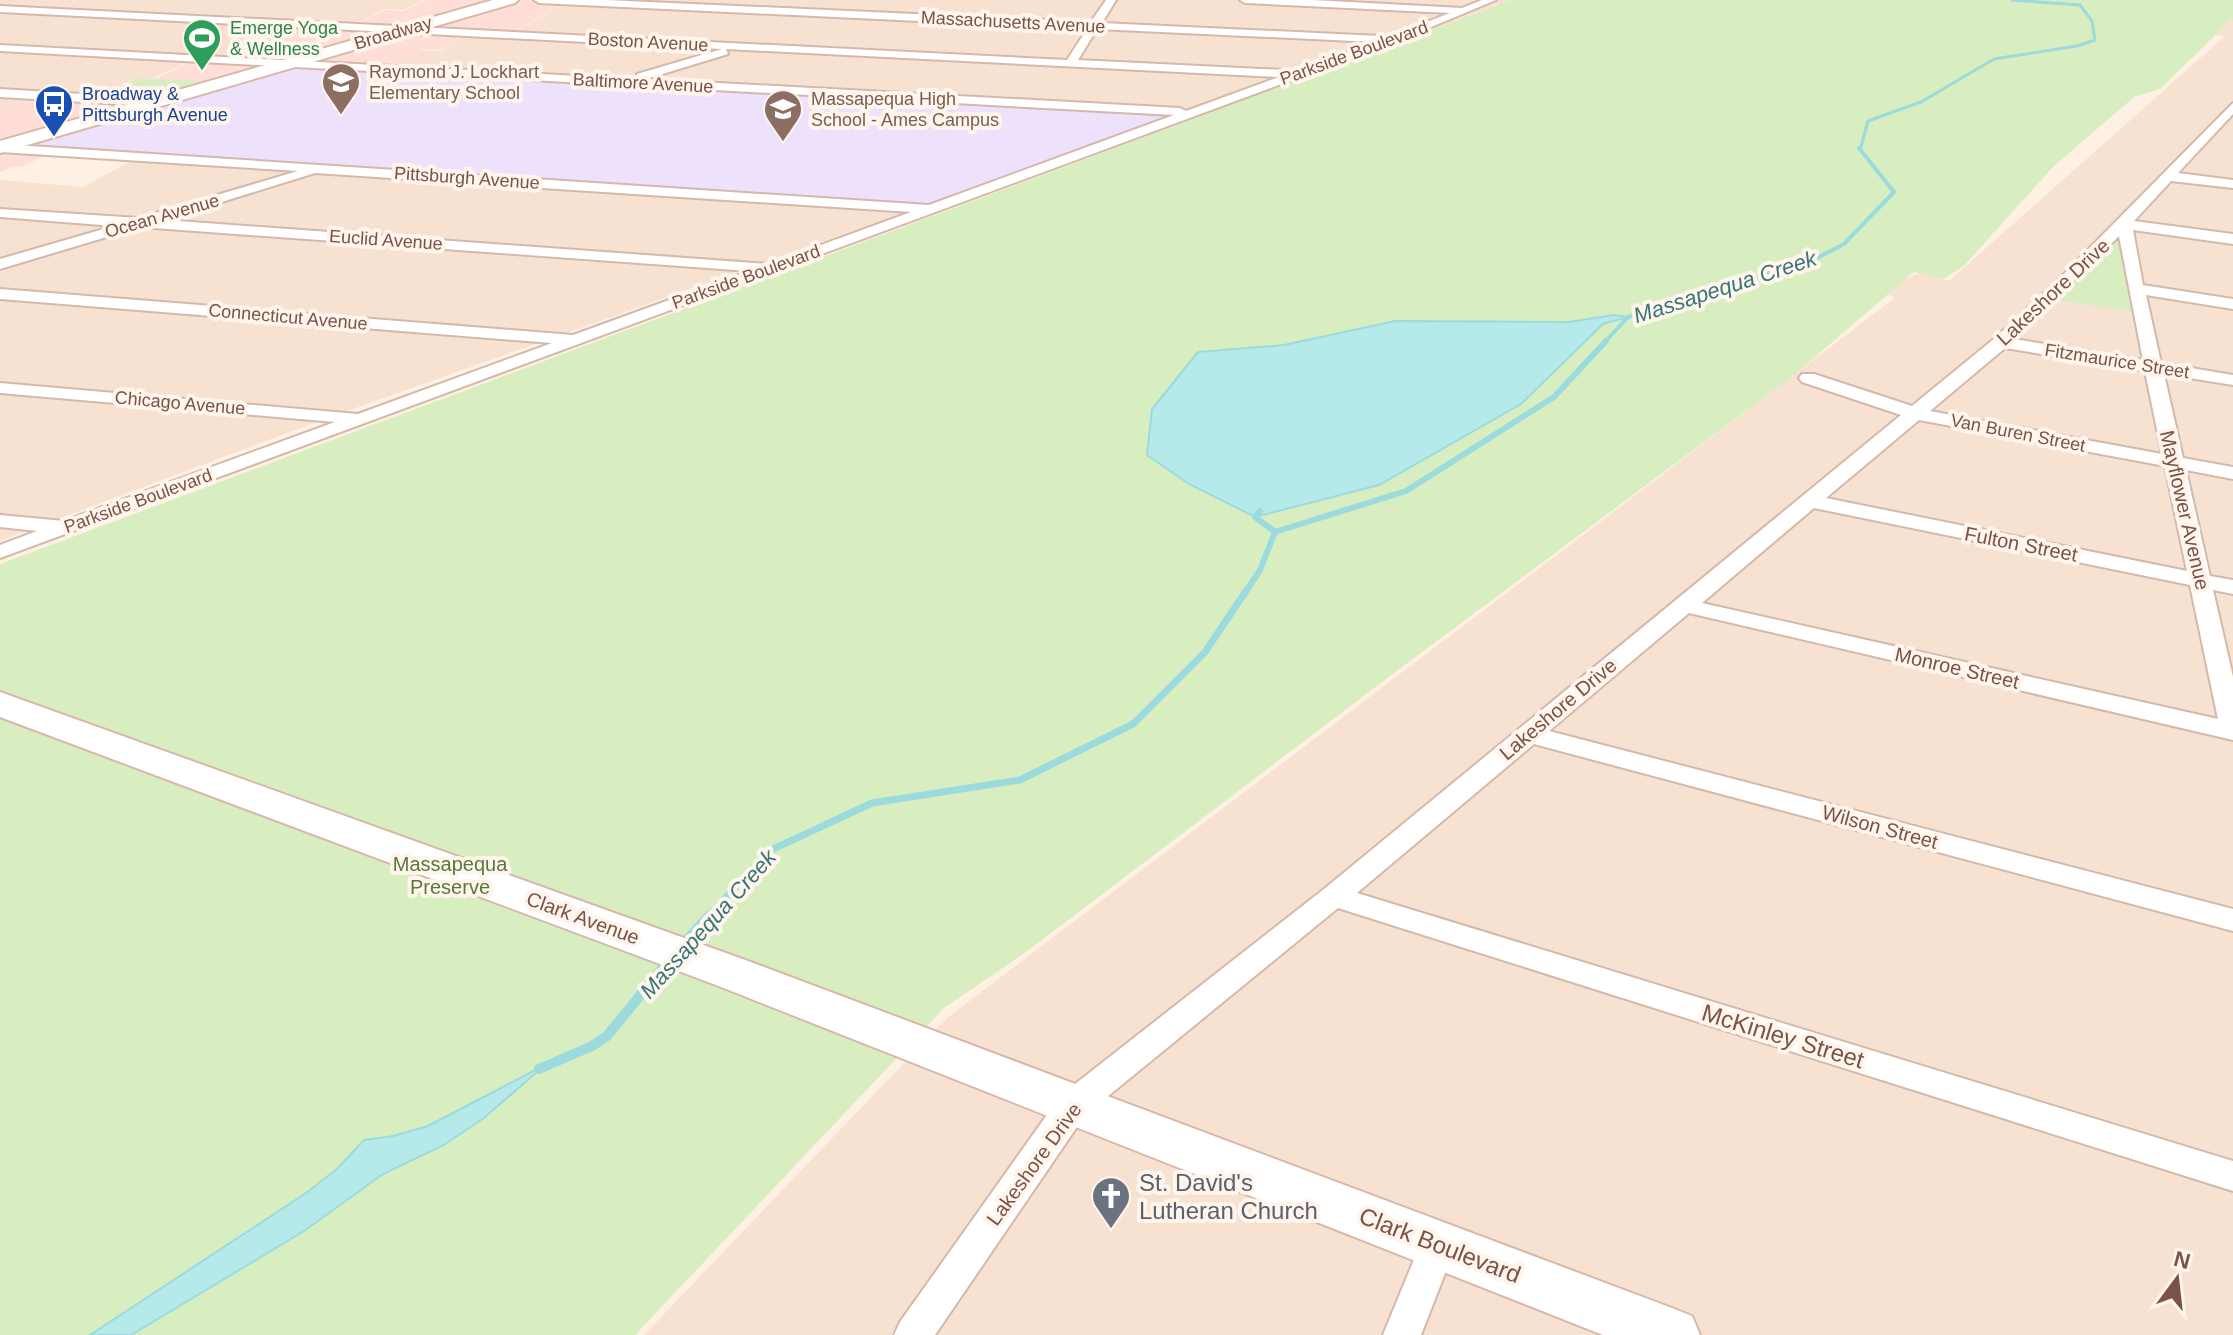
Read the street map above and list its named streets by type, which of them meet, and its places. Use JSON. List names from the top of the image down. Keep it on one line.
{"streets":{"street":["Massachusetts Avenue","Broadway","Boston Avenue","Parkside Boulevard","Baltimore Avenue","Pittsburgh Avenue","Ocean Avenue","Euclid Avenue","Lakeshore Drive","Connecticut Avenue","Fitzmaurice Street","Chicago Avenue","Van Buren Street","Mayflower Avenue","Fulton Street","Monroe Street","Wilson Street","Clark Avenue","McKinley Street","Clark Boulevard"]},"crossings":[["Massachusetts Avenue","Parkside Boulevard"],["Broadway","Boston Avenue"],["Broadway","Baltimore Avenue"],["Broadway","Pittsburgh Avenue"],["Boston Avenue","Parkside Boulevard"],["Parkside Boulevard","Baltimore Avenue"],["Parkside Boulevard","Pittsburgh Avenue"],["Parkside Boulevard","Euclid Avenue"],["Parkside Boulevard","Connecticut Avenue"],["Parkside Boulevard","Chicago Avenue"],["Pittsburgh Avenue","Ocean Avenue"],["Ocean Avenue","Euclid Avenue"],["Lakeshore Drive","Fitzmaurice Street"],["Lakeshore Drive","Van Buren Street"],["Lakeshore Drive","Mayflower Avenue"],["Lakeshore Drive","Fulton Street"],["Lakeshore Drive","Monroe Street"],["Lakeshore Drive","Wilson Street"],["Lakeshore Drive","Clark Avenue"],["Lakeshore Drive","McKinley Street"],["Lakeshore Drive","Clark Boulevard"],["Fitzmaurice Street","Mayflower Avenue"],["Van Buren Street","Mayflower Avenue"],["Mayflower Avenue","Fulton Street"],["Mayflower Avenue","Monroe Street"],["Clark Avenue","Clark Boulevard"]],"water":["Massapequa Creek"],"parks":["Massapequa Preserve"],"places":{"sports":["Emerge Yoga & Wellness"],"school or university":["Raymond J. Lockhart Elementary School","Massapequa High School - Ames Campus"],"bus stop":["Broadway & Pittsburgh Avenue"],"church":["St. David's Lutheran Church"]},"north":"top"}
